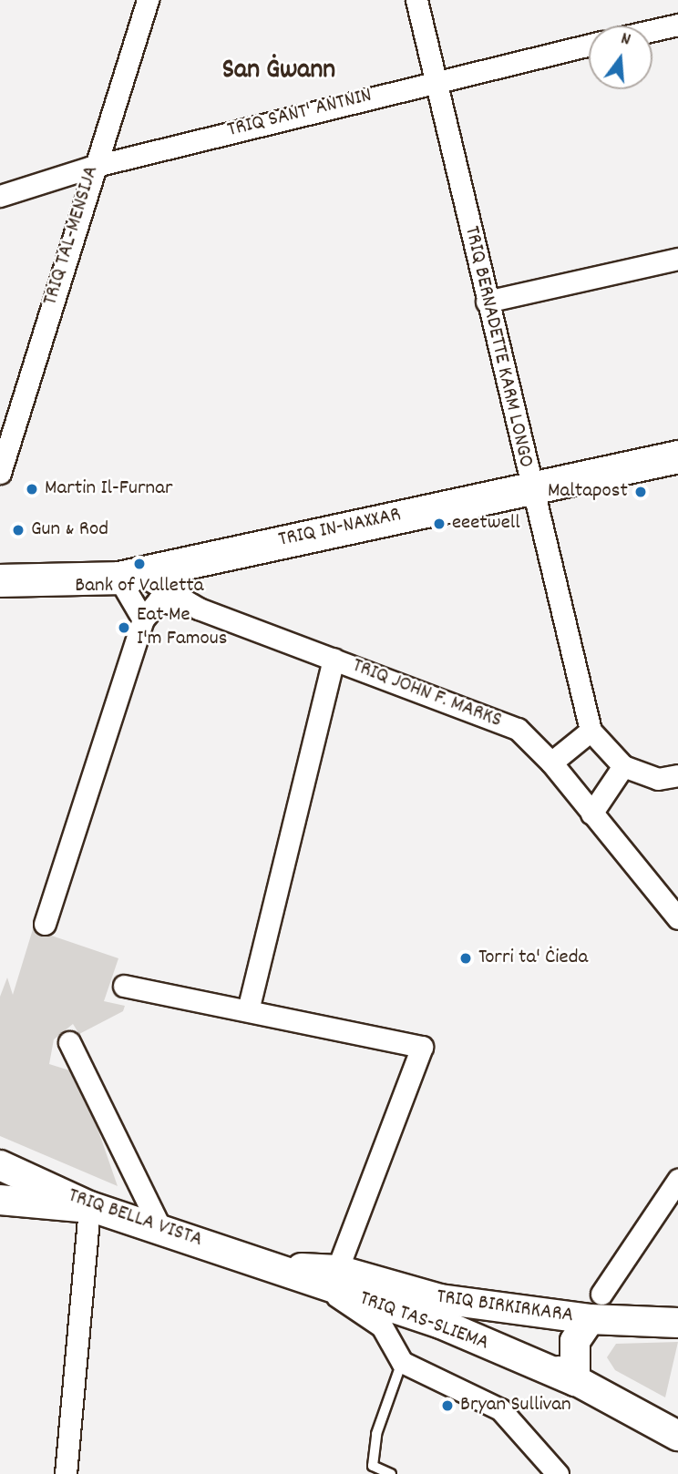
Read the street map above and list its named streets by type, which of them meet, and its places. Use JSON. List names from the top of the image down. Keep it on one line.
{"streets":{"main road":["TRIQ IN-NAXXAR","TRIQ BELLA VISTA","TRIQ BIRKIRKARA","TRIQ TAS-SLIEMA"],"street":["TRIQ SANT' ANTNIN","TRIQ TAL-MENSIJA","TRIQ BERNADETTE KARM LONGO","TRIQ JOHN F. MARKS"]},"crossings":[["TRIQ SANT' ANTNIN","TRIQ TAL-MENSIJA"],["TRIQ SANT' ANTNIN","TRIQ BERNADETTE KARM LONGO"],["TRIQ BERNADETTE KARM LONGO","TRIQ IN-NAXXAR"],["TRIQ IN-NAXXAR","TRIQ JOHN F. MARKS"],["TRIQ BELLA VISTA","TRIQ TAS-SLIEMA"],["TRIQ BIRKIRKARA","TRIQ TAS-SLIEMA"]],"districts":["San Ġwann"],"places":["Martin Il-Furnar","Maltapost","eeetwell","Gun & Rod","Bank of Valletta","Eat Me I'm Famous","Torri ta' Ċieda","Bryan Sullivan"],"north":"top"}
